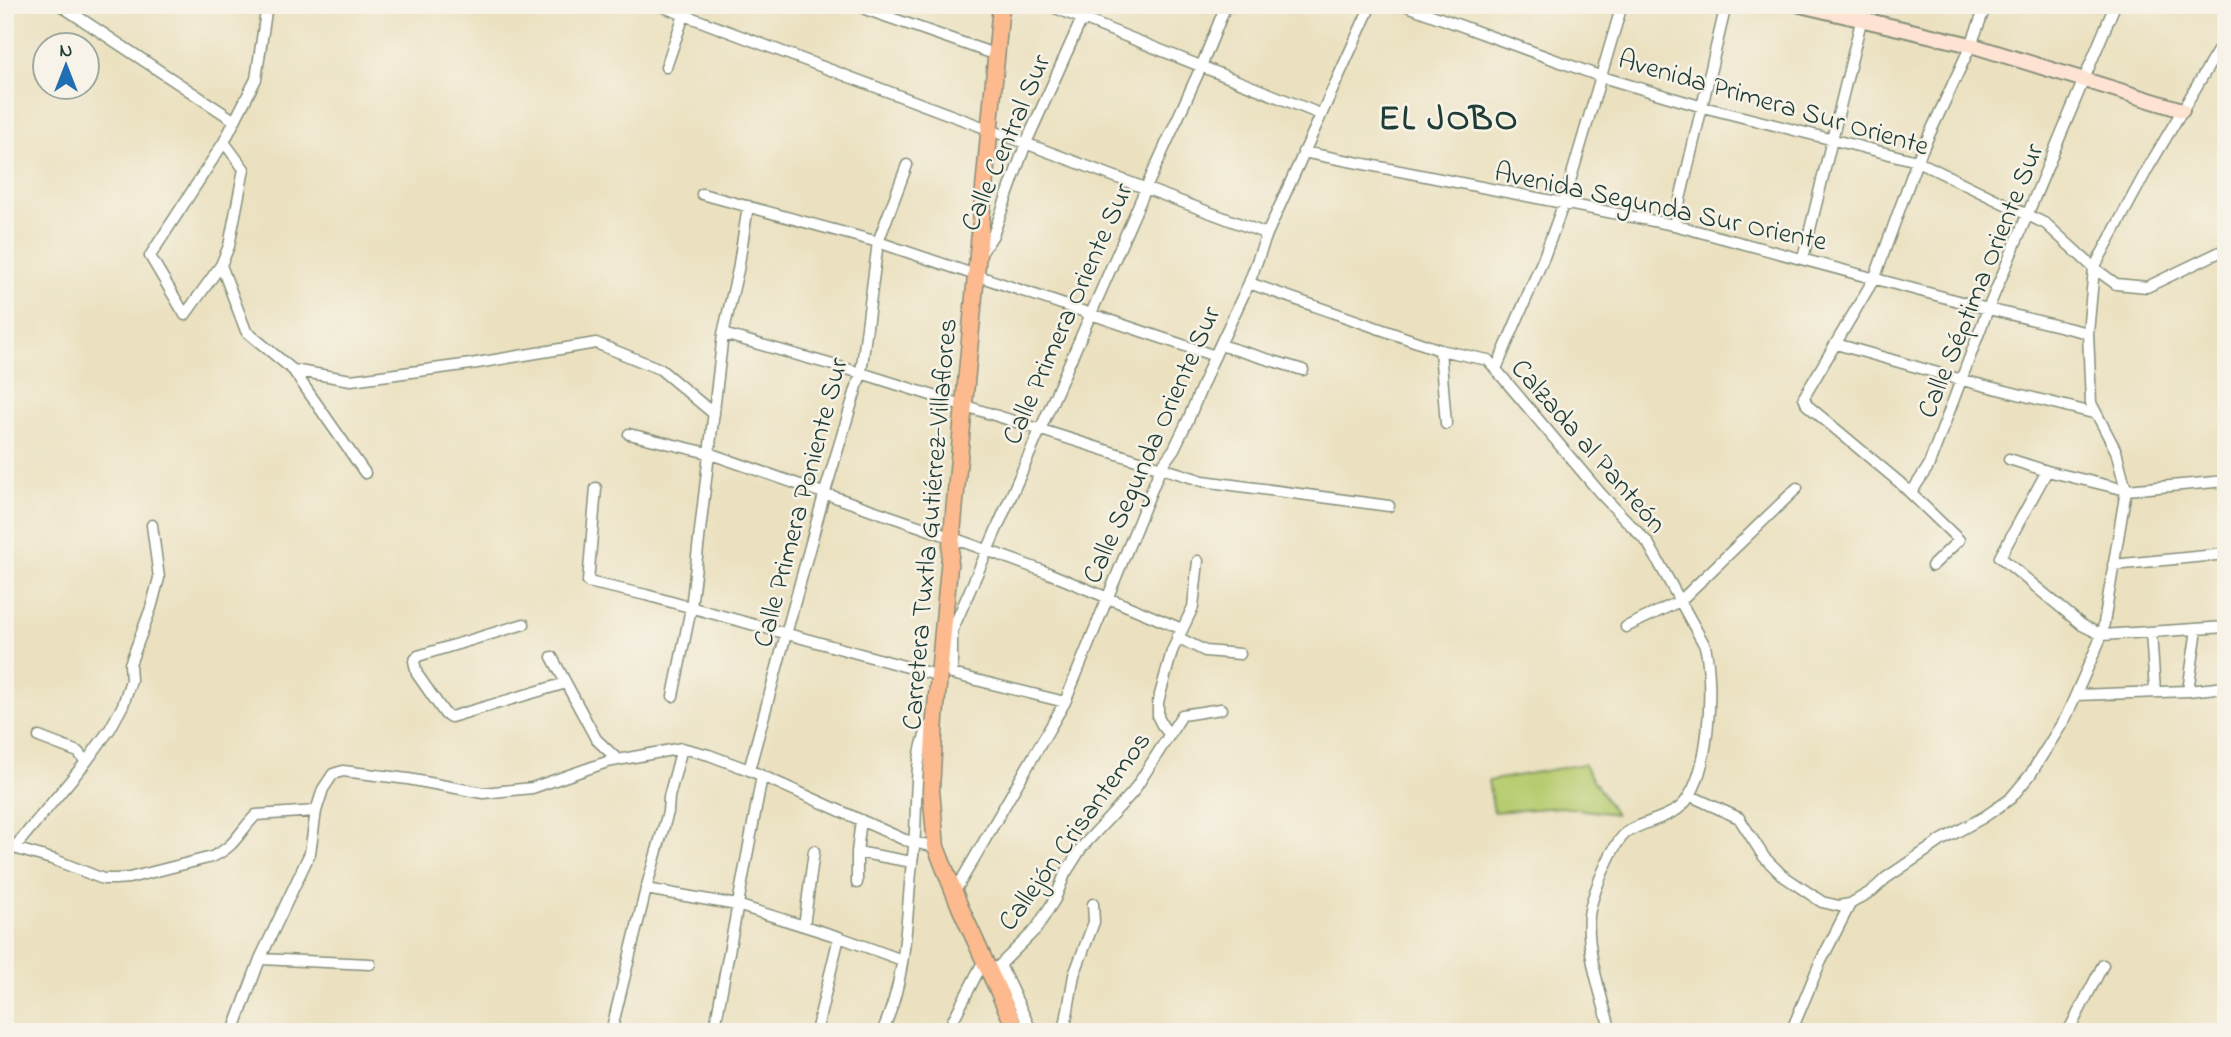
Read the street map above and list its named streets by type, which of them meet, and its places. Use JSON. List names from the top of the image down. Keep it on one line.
{"streets":{"main road":["Carretera Tuxtla Gutiérrez-Villaflores"],"street":["Avenida Primera Sur Oriente","Calle Central Sur","Avenida Segunda Sur Oriente","Calle Séptima Oriente Sur","Calle Primera Oriente Sur","Calle Segunda Oriente Sur","Calzada al Panteón","Calle Primera Poniente Sur","Callejón Crisantemos"]},"crossings":[["Avenida Primera Sur Oriente","Calle Séptima Oriente Sur"],["Calle Central Sur","Carretera Tuxtla Gutiérrez-Villaflores"],["Avenida Segunda Sur Oriente","Calle Séptima Oriente Sur"],["Avenida Segunda Sur Oriente","Calle Segunda Oriente Sur"],["Calle Primera Oriente Sur","Carretera Tuxtla Gutiérrez-Villaflores"],["Calle Segunda Oriente Sur","Calzada al Panteón"],["Calle Segunda Oriente Sur","Carretera Tuxtla Gutiérrez-Villaflores"],["Carretera Tuxtla Gutiérrez-Villaflores","Callejón Crisantemos"]],"districts":["EL JOBO"],"north":"top"}
